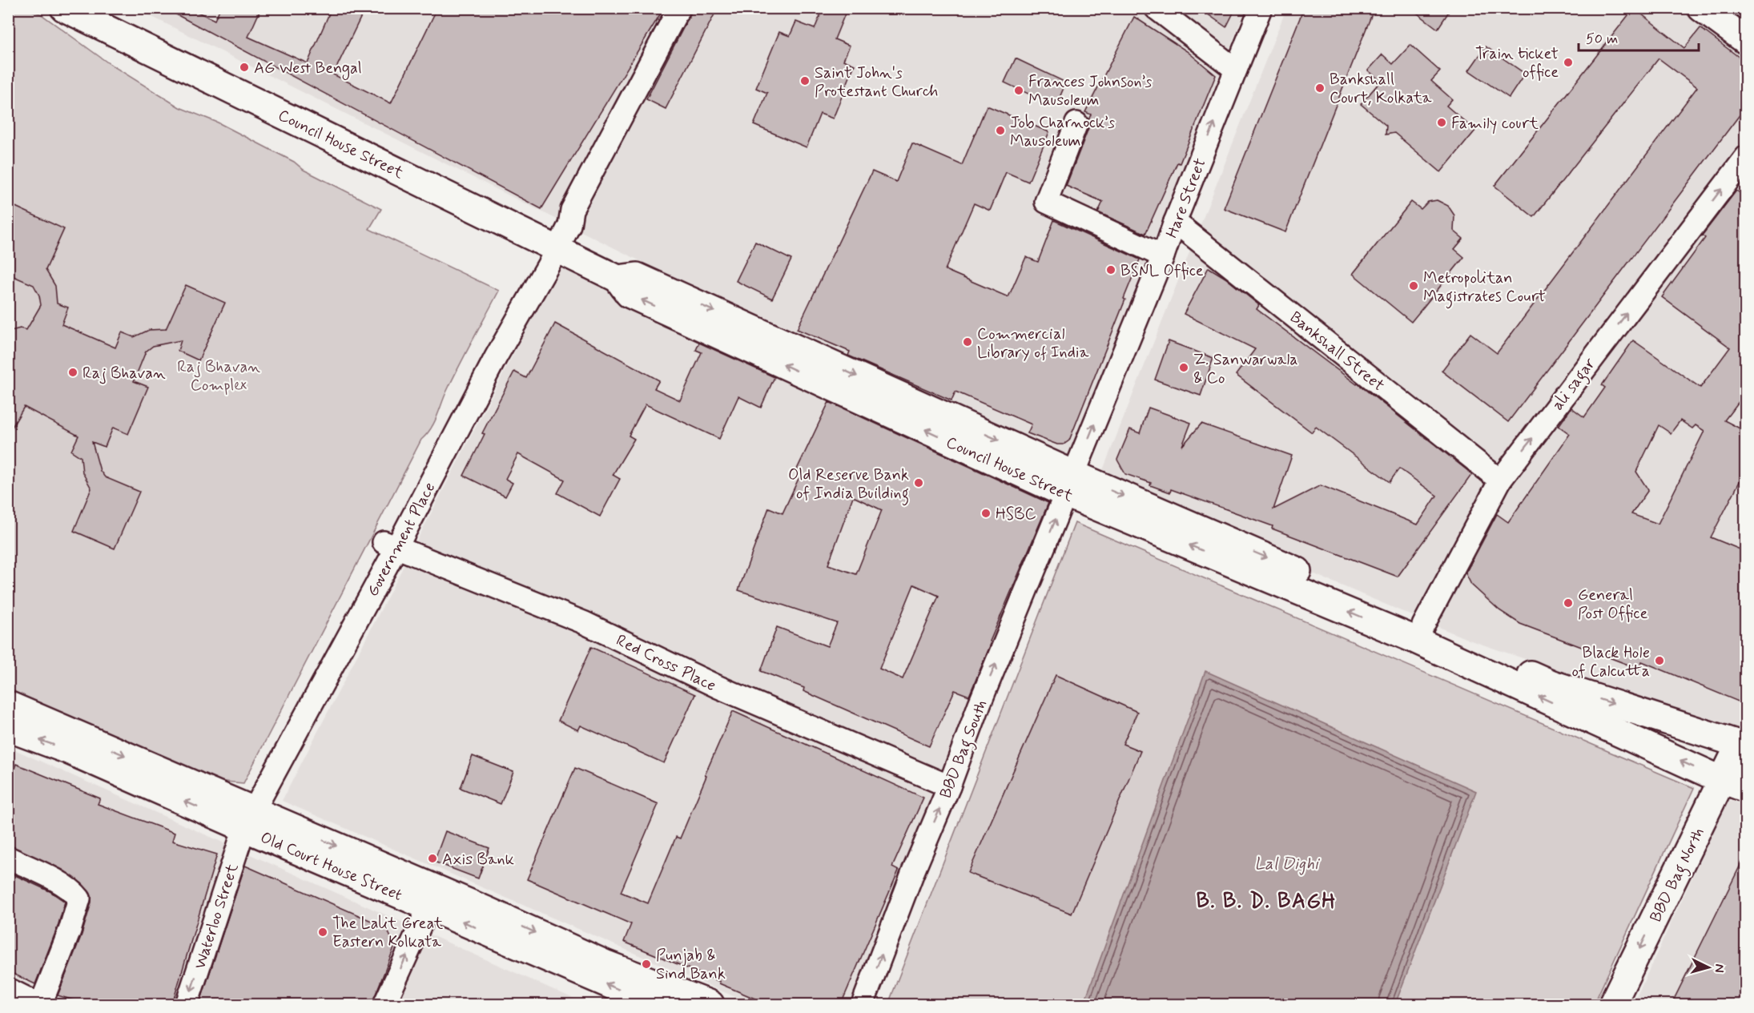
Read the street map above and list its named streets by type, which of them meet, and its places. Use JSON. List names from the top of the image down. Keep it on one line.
{"streets":{"main road":["Council House Street","Old Court House Street","BBD Bag North"],"street":["Hare Street","Bankshall Street","ali sagar","Red Cross Place","BBD Bag South","Waterloo Street"]},"crossings":[["Council House Street","Hare Street"],["Council House Street","ali sagar"],["Council House Street","BBD Bag South"],["Council House Street","Waterloo Street"],["Hare Street","Bankshall Street"],["Hare Street","BBD Bag South"],["Bankshall Street","ali sagar"],["Red Cross Place","BBD Bag South"],["Red Cross Place","Waterloo Street"],["Old Court House Street","Waterloo Street"]],"one_way":["Hare Street","ali sagar","BBD Bag South","BBD Bag North"],"districts":["B. B. D. BAGH"],"water":["Lal Dighi"],"parks":["Raj Bhavan Complex"],"places":["Train ticket office","AG West Bengal","Saint John's Protestant Church","Bankshall Court, Kolkata","Frances Johnson’s Mausoleum","Family court","Job Charnock’s Mausoleum","BSNL Office","Metropolitan Magistrates Court","Commercial Library of India","Z. Sanwarwala & Co","Raj Bhavan","Old Reserve Bank of India Building","HSBC","General Post Office","Black Hole of Calcutta","Axis Bank","The Lalit Great Eastern Kolkata","Punjab & Sind Bank"],"scale_bar":"50 m","north":"right"}
